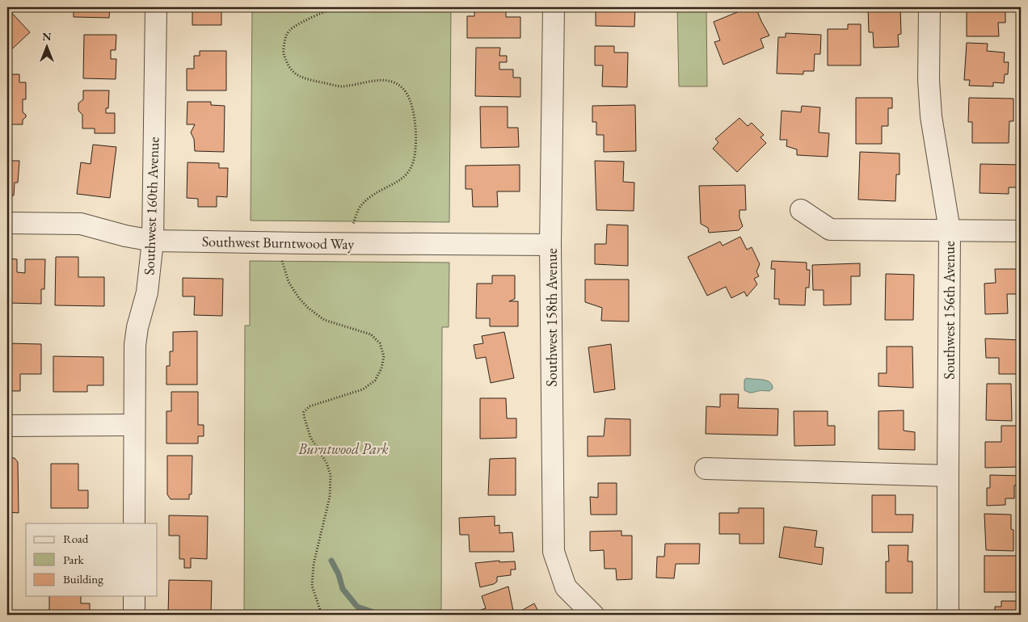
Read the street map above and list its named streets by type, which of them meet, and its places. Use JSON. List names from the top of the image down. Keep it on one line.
{"streets":{"street":["Southwest 160th Avenue","Southwest Burntwood Way","Southwest 156th Avenue","Southwest 158th Avenue"]},"crossings":[["Southwest 160th Avenue","Southwest Burntwood Way"],["Southwest Burntwood Way","Southwest 158th Avenue"]],"parks":["Burntwood Park"],"legend":["Road","Park","Building"],"north":"top"}
